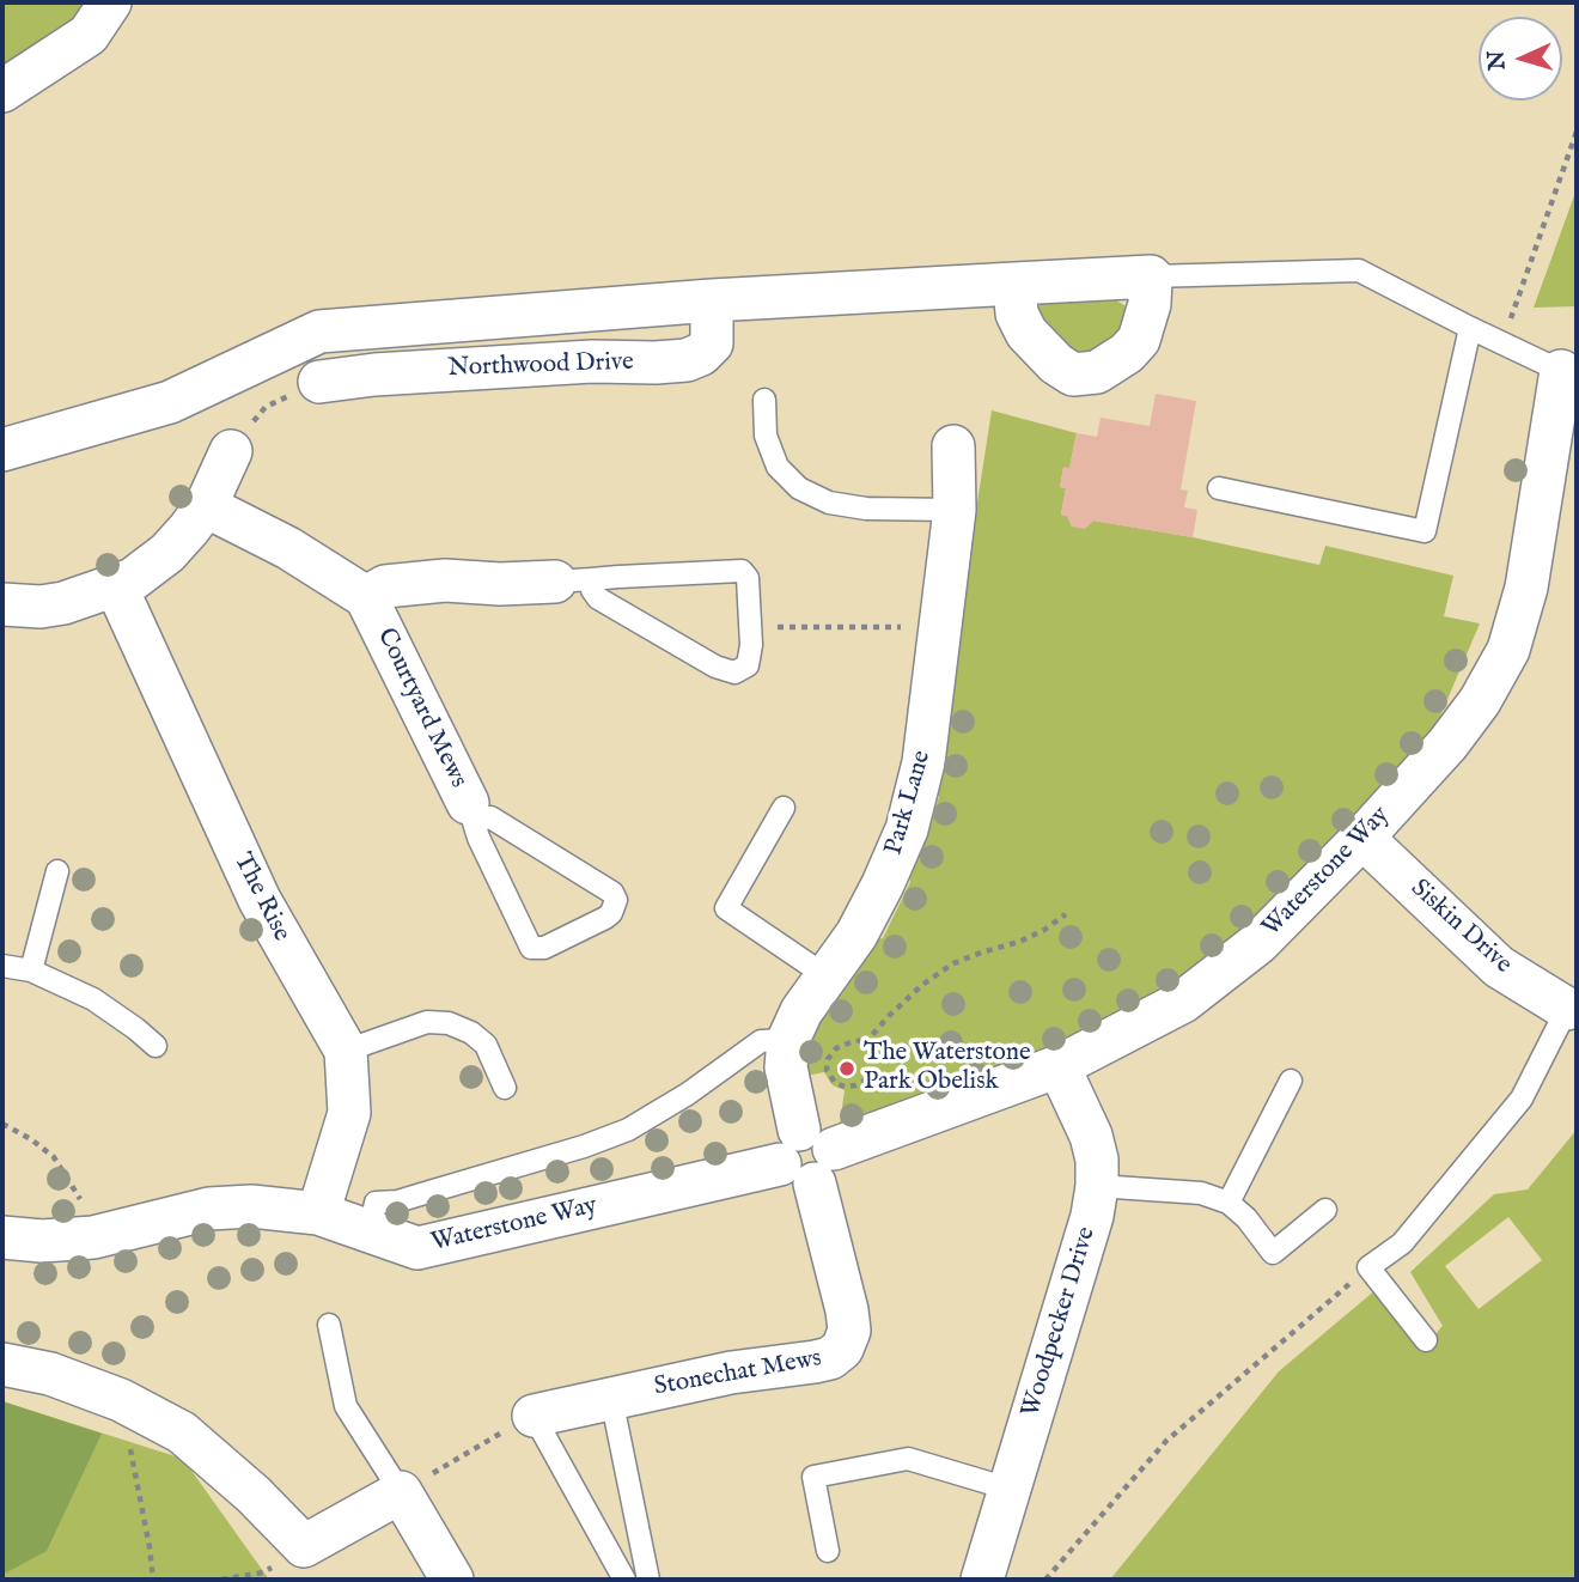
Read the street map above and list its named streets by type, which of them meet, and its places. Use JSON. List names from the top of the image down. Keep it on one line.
{"streets":{"street":["Northwood Drive","Courtyard Mews","Park Lane","Waterstone Way","The Rise","Siskin Drive","Woodpecker Drive","Stonechat Mews"]},"crossings":[["Park Lane","Waterstone Way"],["Park Lane","Stonechat Mews"],["Waterstone Way","The Rise"],["Waterstone Way","Siskin Drive"],["Waterstone Way","Woodpecker Drive"],["Waterstone Way","Stonechat Mews"]],"places":["The Waterstone Park Obelisk"],"north":"left"}
